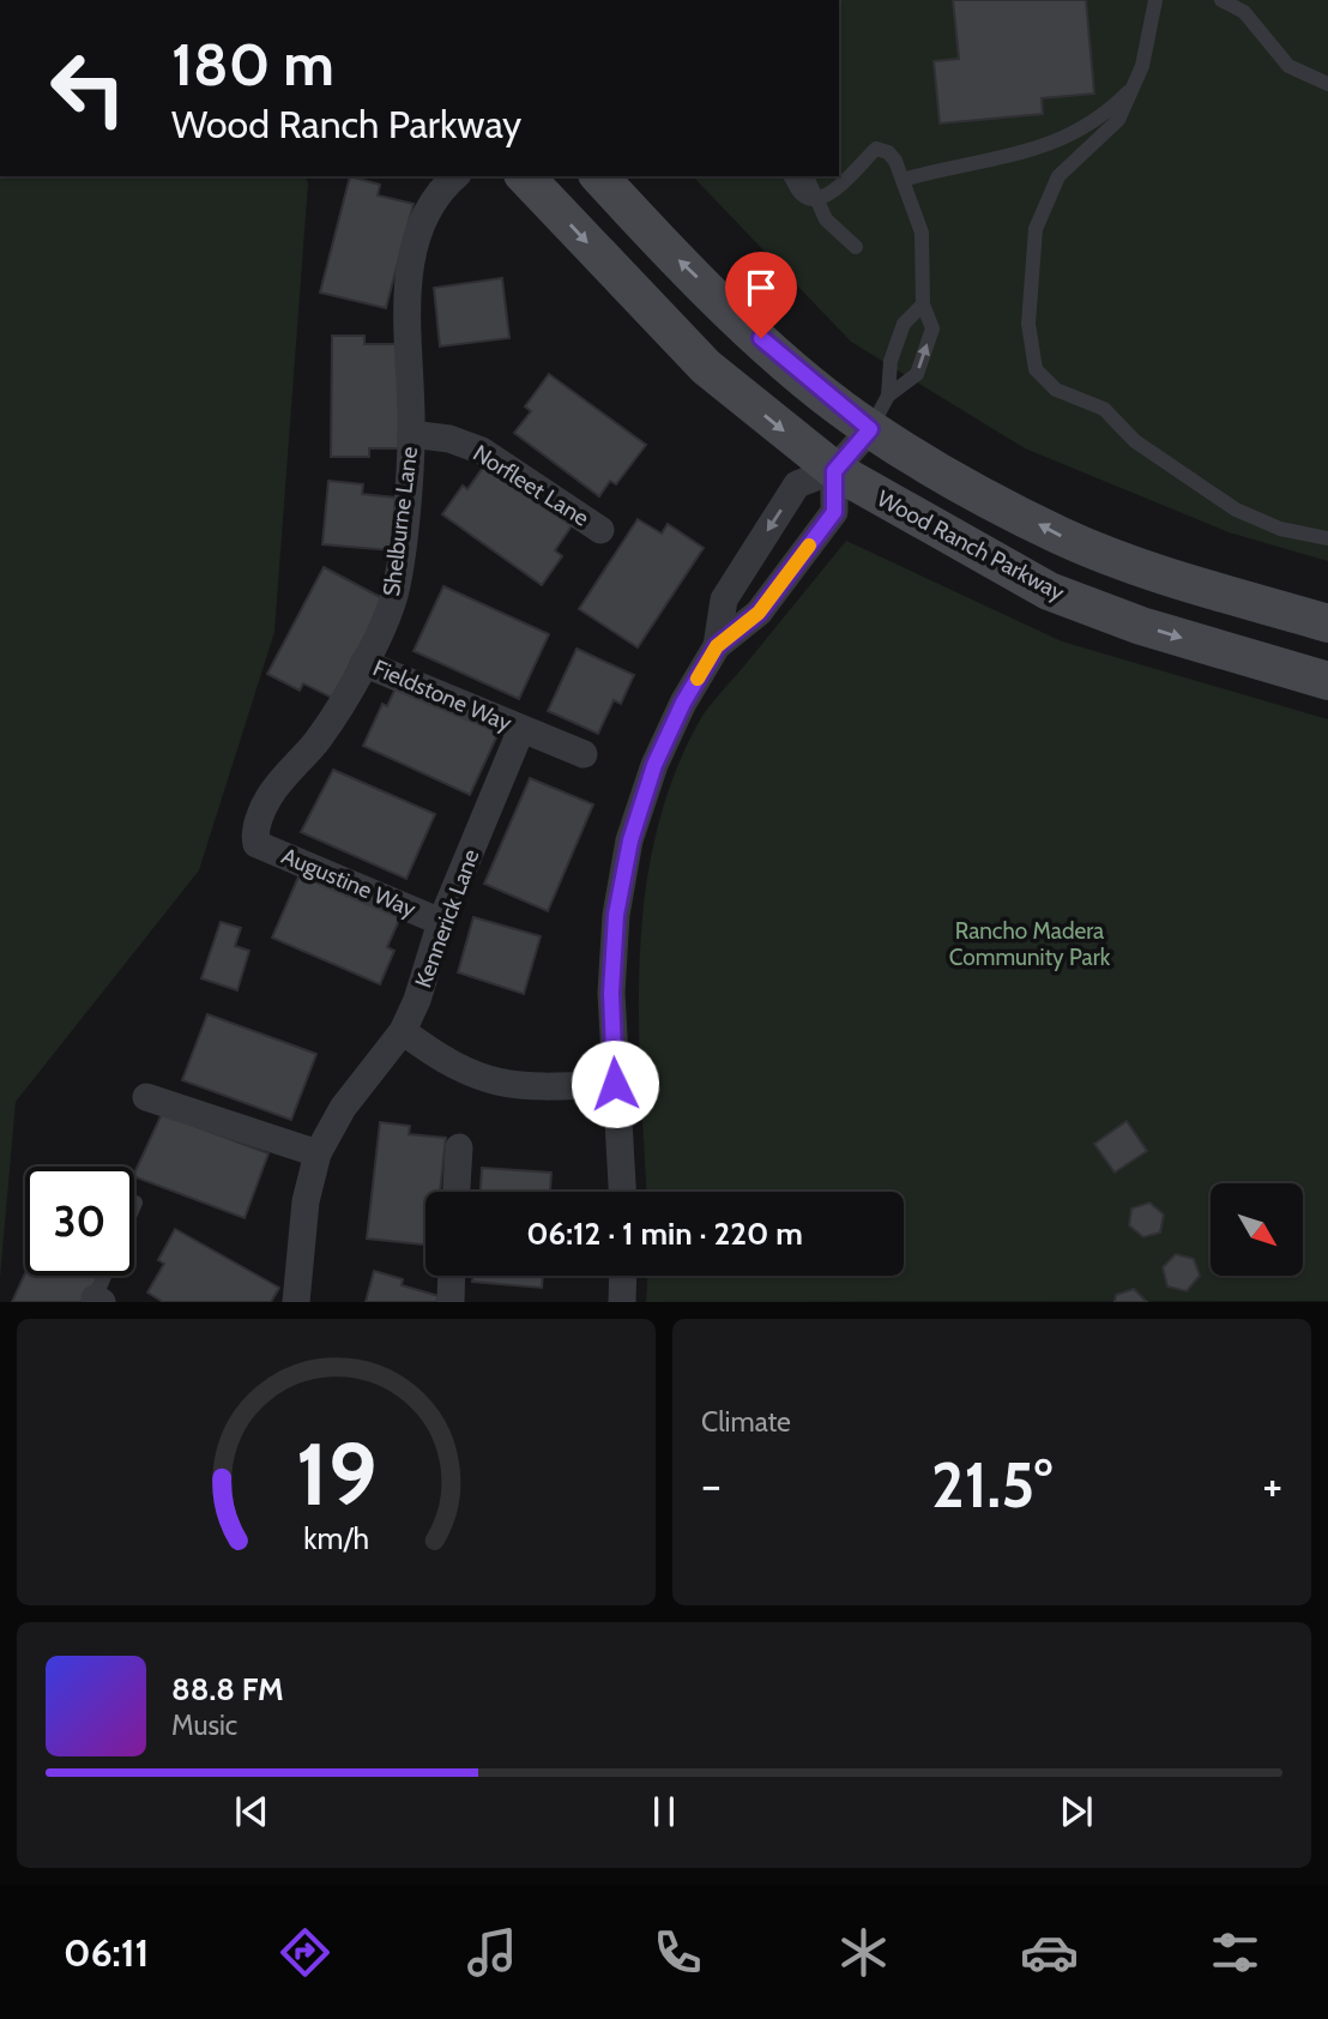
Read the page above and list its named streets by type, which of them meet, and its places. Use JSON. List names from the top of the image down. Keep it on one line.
{"streets":{"main road":["Wood Ranch Parkway"],"street":["Norfleet Lane","Shelburne Lane","Fieldstone Way","Augustine Way","Kennerick Lane"]},"crossings":[["Norfleet Lane","Shelburne Lane"],["Shelburne Lane","Fieldstone Way"],["Shelburne Lane","Augustine Way"],["Fieldstone Way","Kennerick Lane"],["Augustine Way","Kennerick Lane"]],"parks":["Rancho Madera Community Park"],"north":"bottom right","page":{"turn":["180 m","Wood Ranch Parkway"],"limit":"30","trip":"06:12 · 1 min · 220 m","tile":"Climate","heat":["−","21.5°","+"],"song":["88.8 FM","Music"],"tabs":"06:11","gauge":["19","km/h"]}}
